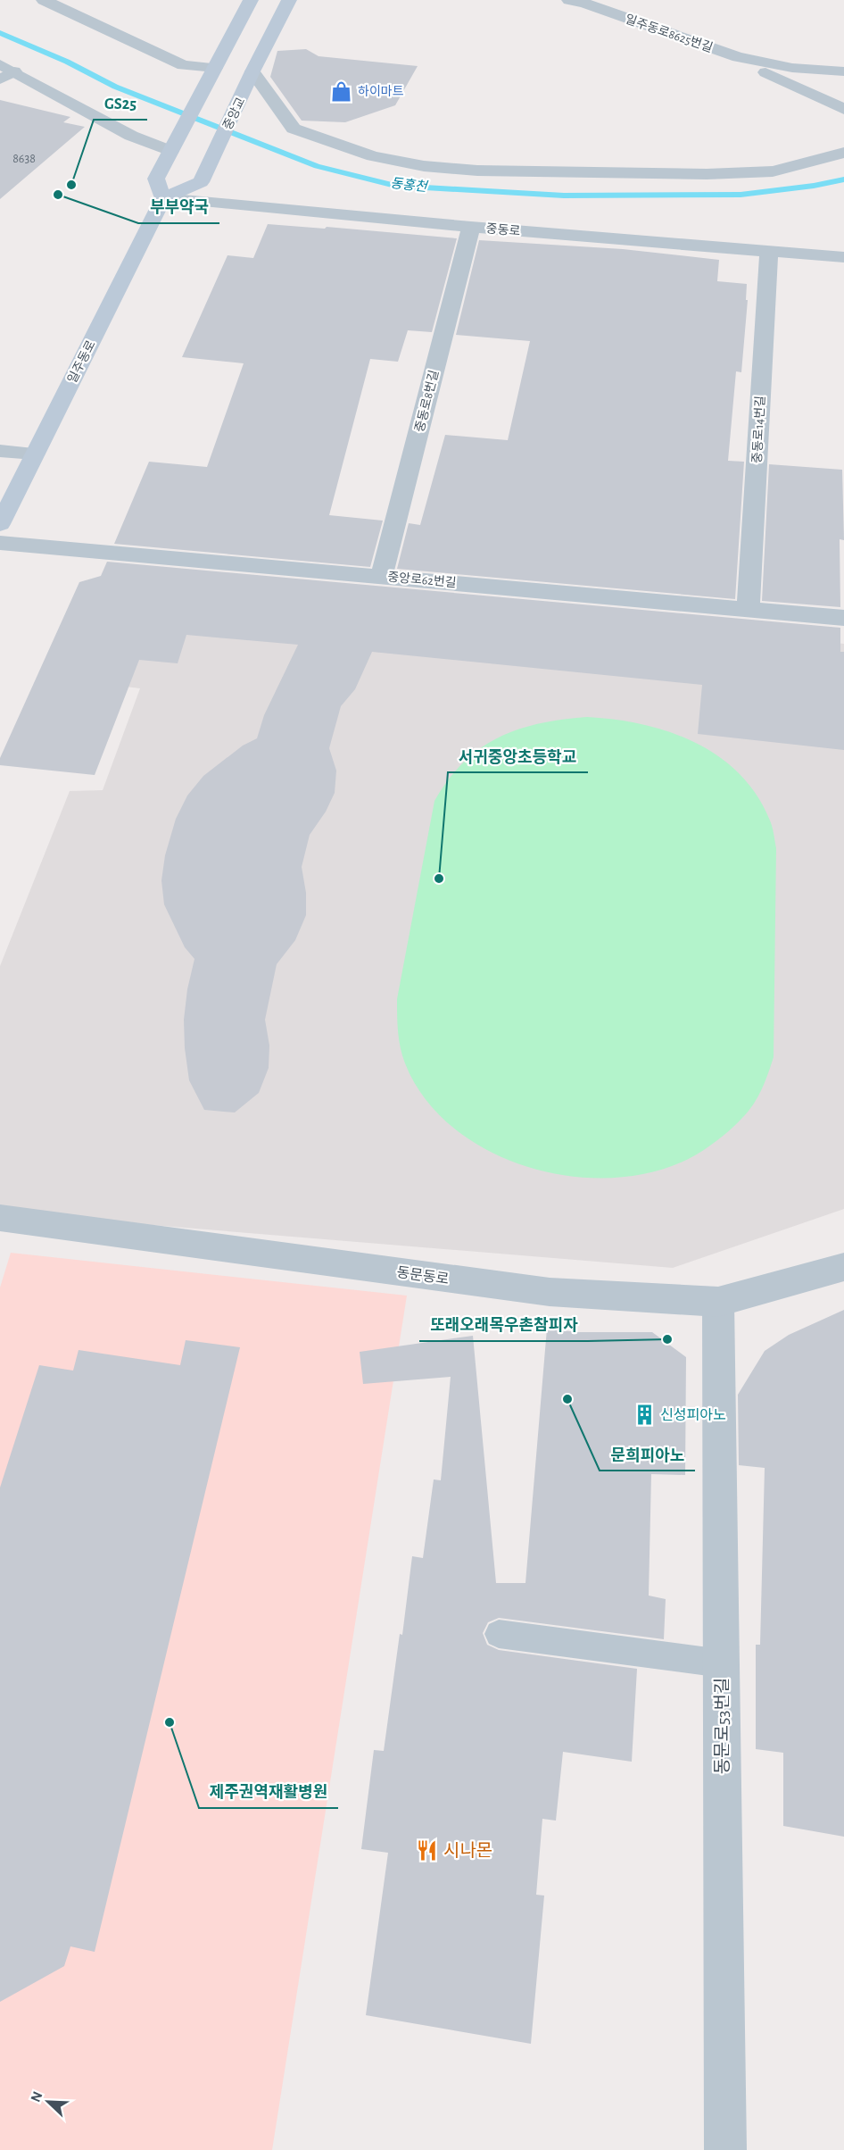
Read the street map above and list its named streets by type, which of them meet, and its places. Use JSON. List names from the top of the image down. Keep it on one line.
{"streets":{"main road":["중앙교","일주동로"],"street":["일주동로8625번길","중동로","중동로8번길","중동로14번길","중앙로62번길","동문동로","동문로53번길"]},"crossings":[["중앙교","중동로"],["중앙교","일주동로"],["중동로","일주동로"],["중동로","중동로8번길"],["중동로","중동로14번길"],["중동로8번길","중앙로62번길"],["중동로14번길","중앙로62번길"],["동문동로","동문로53번길"]],"water":["동홍천"],"places":{"shop":["하이마트"],"other":["GS25","부부약국","서귀중앙초등학교","또래오래목우촌참피자","문희피아노","제주권역재활병원"],"building":["신성피아노"],"restaurant":["시나몬"]},"house_numbers":["8638"],"north":"top left"}
